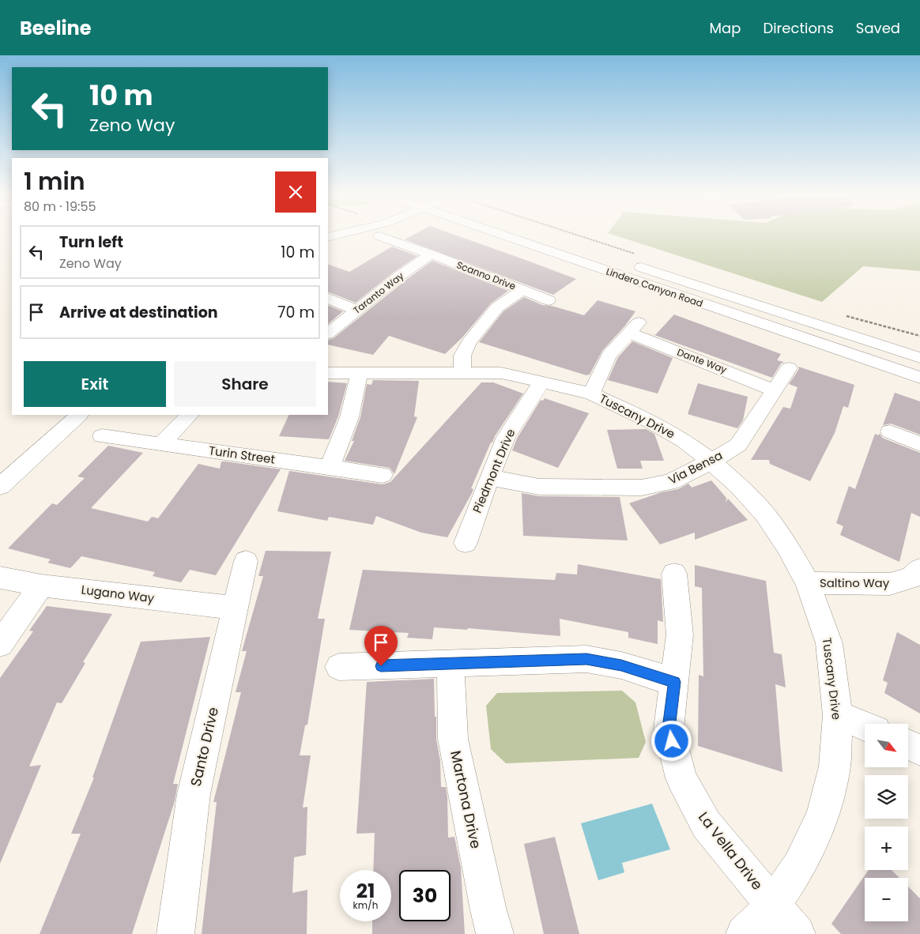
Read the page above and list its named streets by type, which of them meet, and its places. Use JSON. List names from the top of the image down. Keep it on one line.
{"streets":{"street":["Scanno Drive","Lindero Canyon Road","Taranto Way","Dante Way","Tuscany Drive","Turin Street","Via Bensa","Piedmont Drive","Saltino Way","Lugano Way","Santo Drive","Martona Drive","La Vella Drive"]},"crossings":[["Scanno Drive","Taranto Way"],["Dante Way","Tuscany Drive"],["Dante Way","Via Bensa"],["Tuscany Drive","Via Bensa"],["Tuscany Drive","Piedmont Drive"],["Tuscany Drive","Saltino Way"],["Tuscany Drive","La Vella Drive"],["Via Bensa","Piedmont Drive"],["Lugano Way","Santo Drive"]],"north":"bottom right","page":{"header":"Beeline","nav":["Map","Directions","Saved"],"turn":["10 m","Zeno Way"],"heading":["1 min","80 m · 19:55"],"list":[{"name":"Turn left","note":"Zeno Way","value":"10 m"},{"name":"Arrive at destination","value":"70 m"}],"buttons":["Exit","Share"],"map_buttons":["+","−"],"speed":"21 km/h","limit":"30"}}
